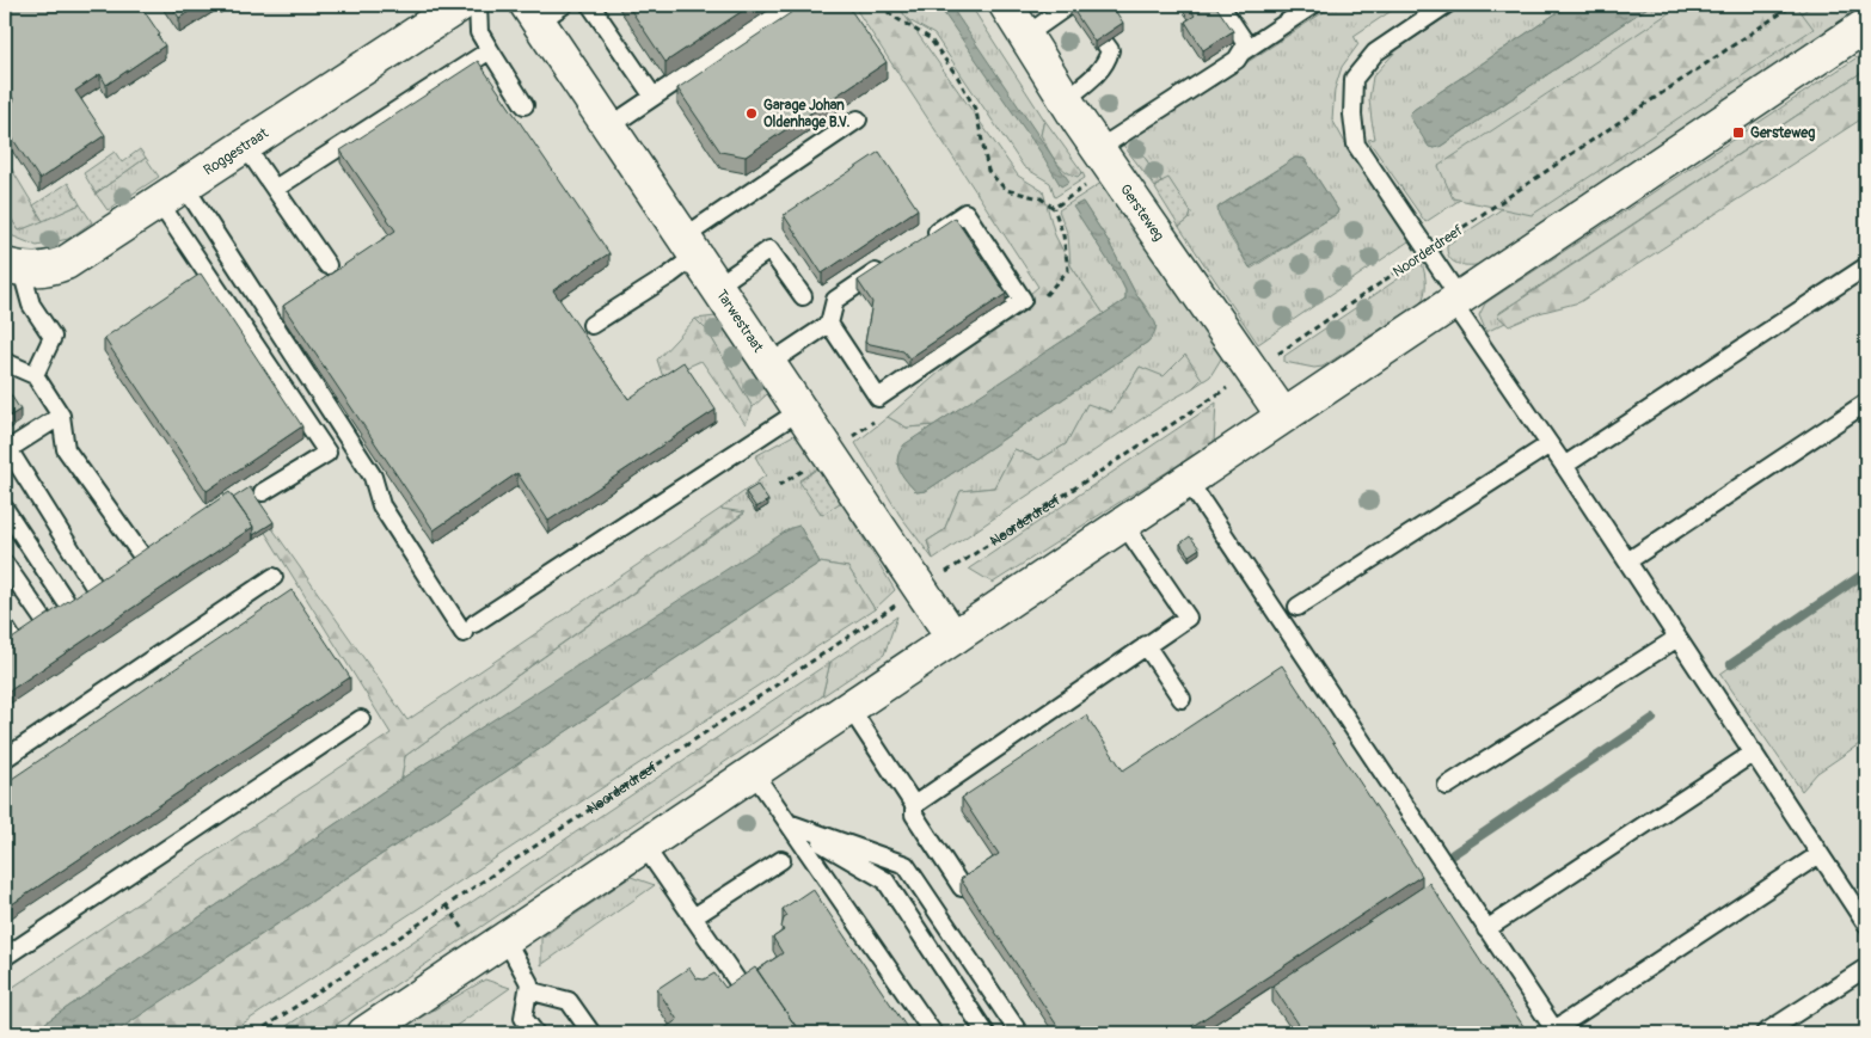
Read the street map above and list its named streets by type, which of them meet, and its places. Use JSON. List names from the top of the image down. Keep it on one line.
{"streets":{"street":["Roggestraat","Gersteweg","Tarwestraat"],"path":["Noorderdreef"]},"crossings":[["Gersteweg","Noorderdreef"],["Noorderdreef","Tarwestraat"]],"places":{"other":["Garage Johan Oldenhage B.V."],"transit":["Gersteweg"]}}
